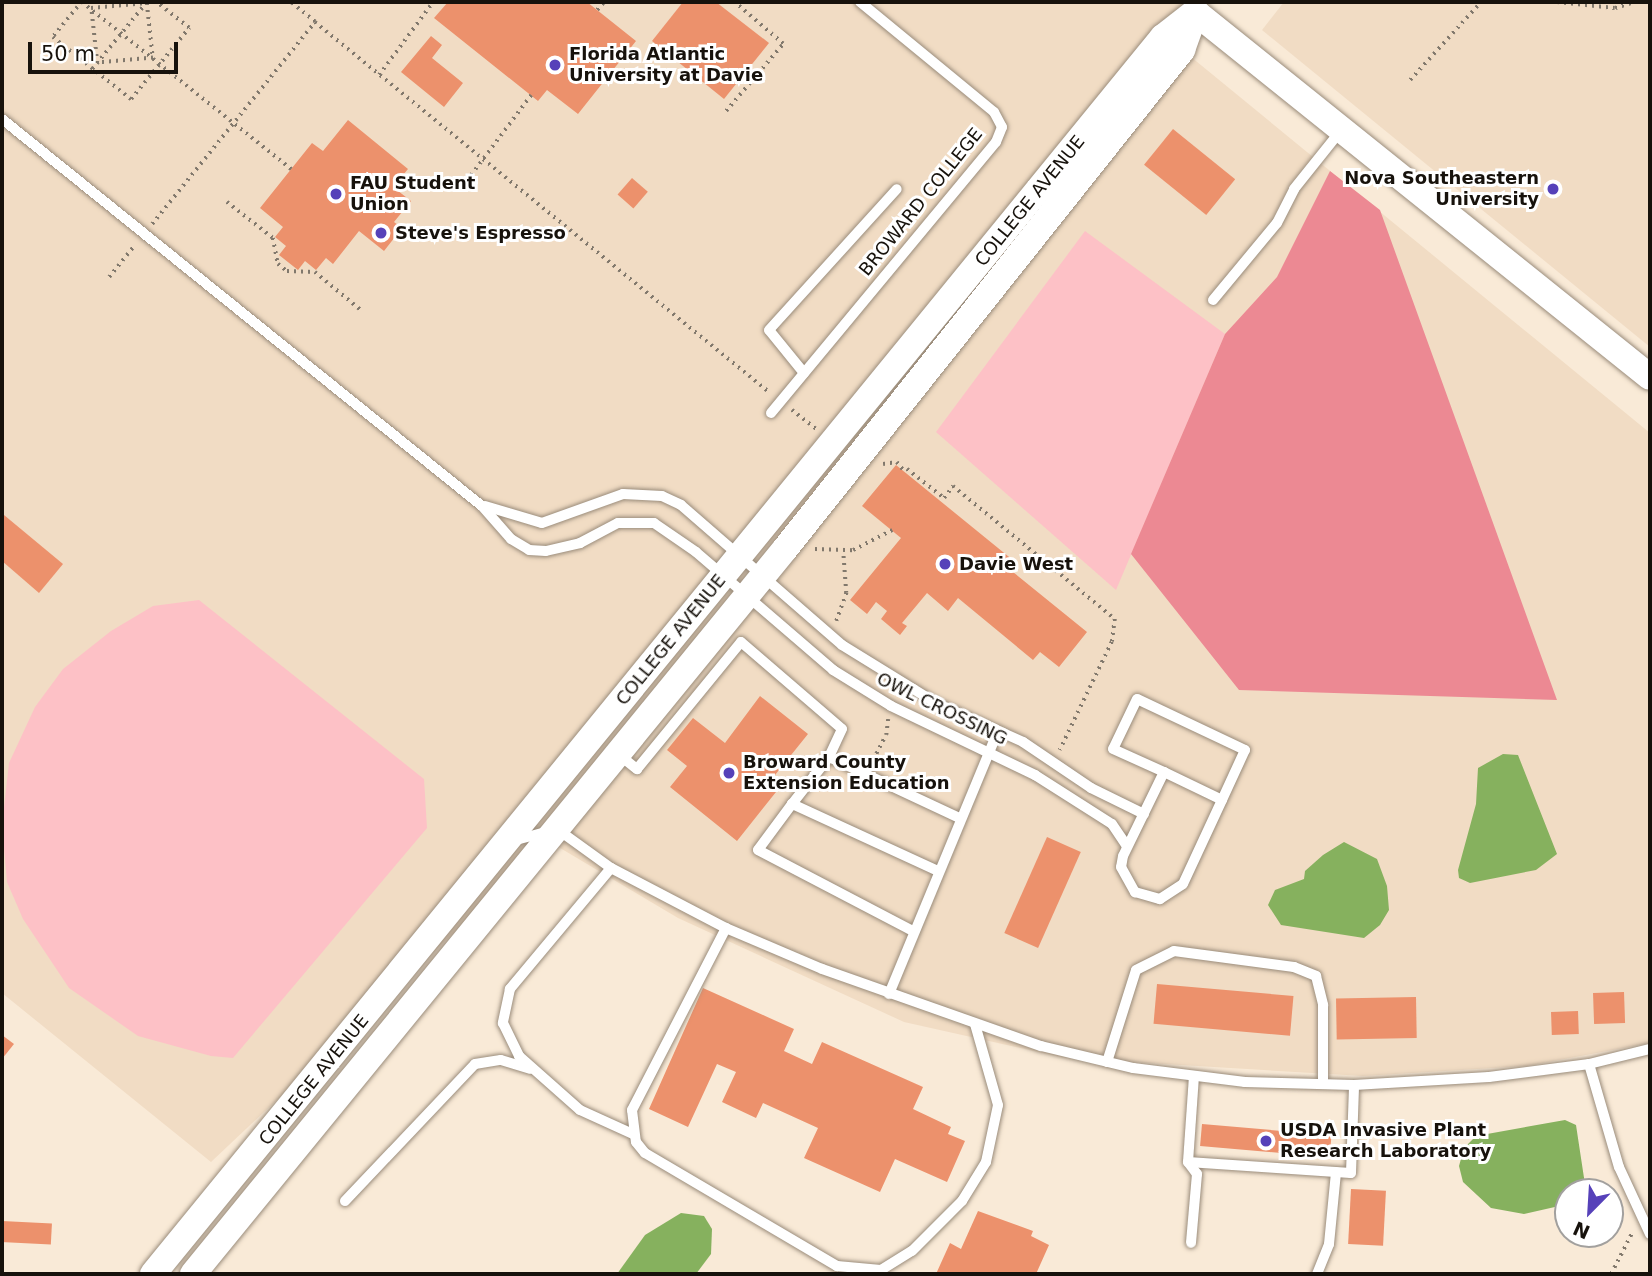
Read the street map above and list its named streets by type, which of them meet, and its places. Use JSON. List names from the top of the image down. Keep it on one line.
{"streets":{"street":["COLLEGE AVENUE"],"lane":["BROWARD COLLEGE","OWL CROSSING"]},"crossings":[["COLLEGE AVENUE","OWL CROSSING"]],"places":["Florida Atlantic University at Davie","Nova Southeastern University","FAU Student Union","Steve's Espresso","Davie West","Broward County Extension Education","USDA Invasive Plant Research Laboratory"],"scale_bar":"50 m","north":"bottom left"}
